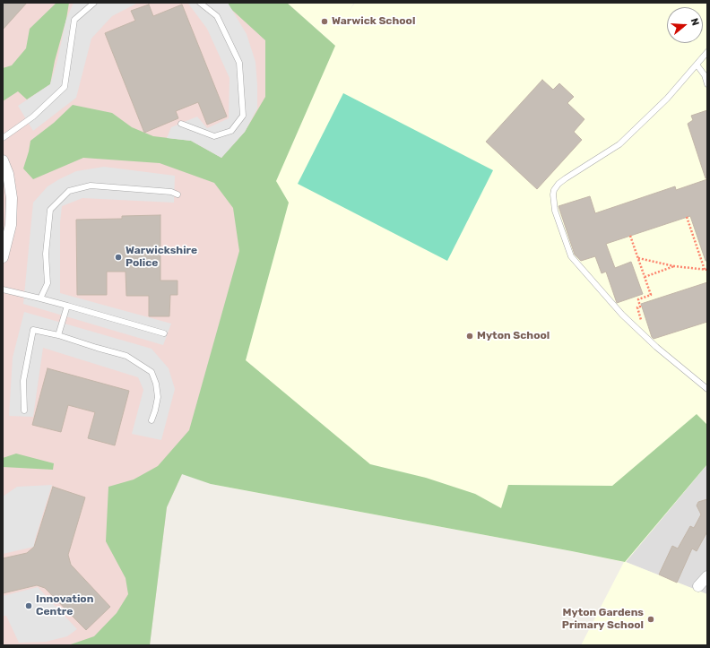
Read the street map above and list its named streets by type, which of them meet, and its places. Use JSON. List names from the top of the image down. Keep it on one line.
{"places":["Warwick School","Warwickshire Police","Myton School","Innovation Centre","Myton Gardens Primary School"],"north":"right"}
